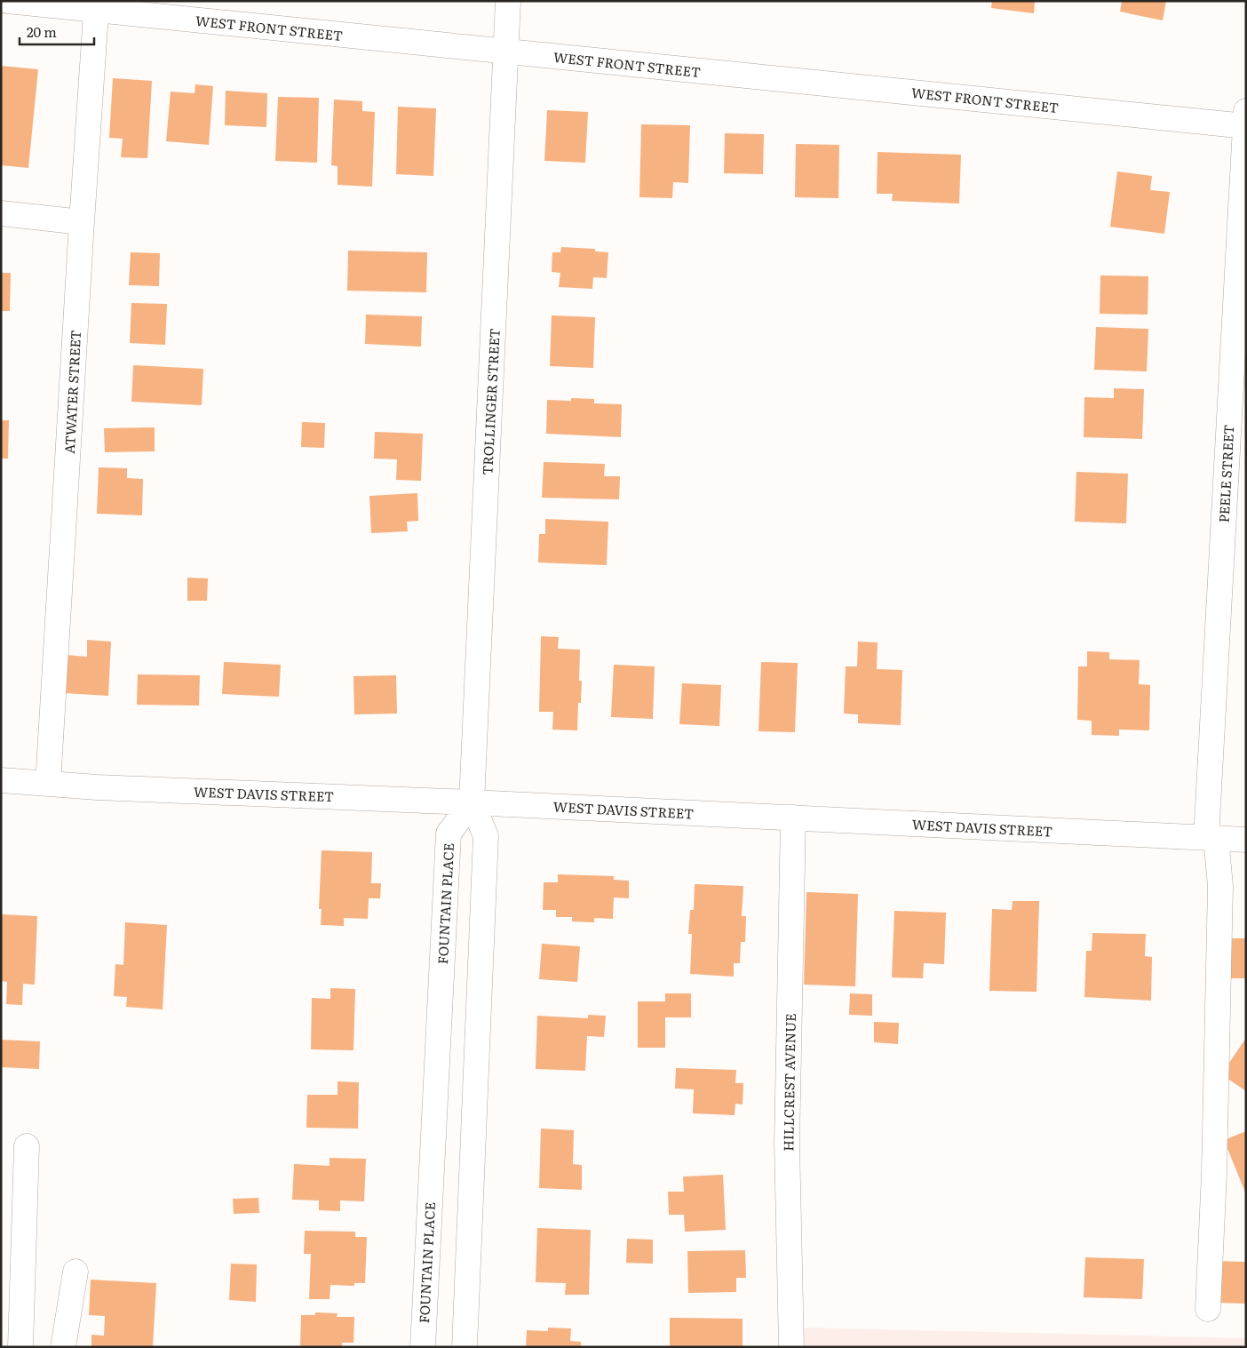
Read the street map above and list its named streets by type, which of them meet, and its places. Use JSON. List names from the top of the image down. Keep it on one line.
{"streets":{"street":["WEST FRONT STREET","ATWATER STREET","TROLLINGER STREET","PEELE STREET","WEST DAVIS STREET","FOUNTAIN PLACE","HILLCREST AVENUE"]},"crossings":[["WEST FRONT STREET","ATWATER STREET"],["WEST FRONT STREET","TROLLINGER STREET"],["WEST FRONT STREET","PEELE STREET"],["ATWATER STREET","WEST DAVIS STREET"],["TROLLINGER STREET","WEST DAVIS STREET"],["TROLLINGER STREET","FOUNTAIN PLACE"],["PEELE STREET","WEST DAVIS STREET"],["WEST DAVIS STREET","FOUNTAIN PLACE"],["WEST DAVIS STREET","HILLCREST AVENUE"]],"scale_bar":"20 m"}
